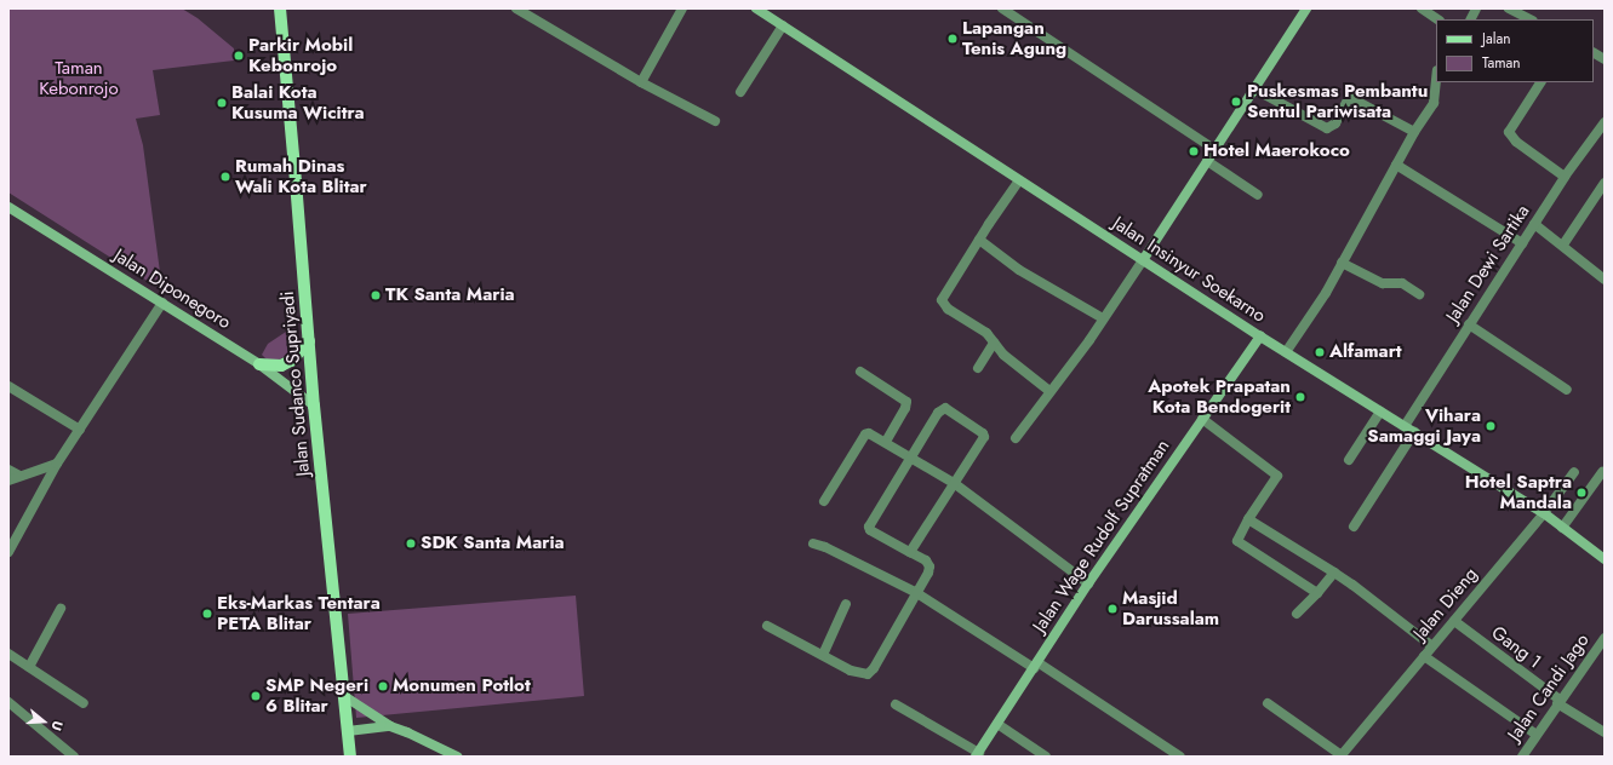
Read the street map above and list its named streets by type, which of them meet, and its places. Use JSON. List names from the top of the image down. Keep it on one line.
{"streets":{"main road":["Jalan Insinyur Soekarno","Jalan Diponegoro","Jalan Sudanco Supriyadi","Jalan Wage Rudolf Supratman"],"street":["Jalan Dewi Sartika","Jalan Dieng","Gang 1","Jalan Candi Jago"]},"crossings":[["Jalan Dewi Sartika","Jalan Insinyur Soekarno"],["Jalan Insinyur Soekarno","Jalan Wage Rudolf Supratman"],["Jalan Insinyur Soekarno","Jalan Dieng"],["Jalan Diponegoro","Jalan Sudanco Supriyadi"],["Jalan Dieng","Gang 1"],["Gang 1","Jalan Candi Jago"]],"parks":["Taman Kebonrojo"],"places":["Lapangan Tenis Agung","Parkir Mobil Kebonrojo","Puskesmas Pembantu Sentul Pariwisata","Balai Kota Kusuma Wicitra","Hotel Maerokoco","Rumah Dinas Wali Kota Blitar","TK Santa Maria","Alfamart","Apotek Prapatan Kota Bendogerit","Vihara Samaggi Jaya","Hotel Saptra Mandala","SDK Santa Maria","Masjid Darussalam","Eks-Markas Tentara PETA Blitar","Monumen Potlot","SMP Negeri 6 Blitar"],"legend":["Jalan","Taman"],"north":"right"}
